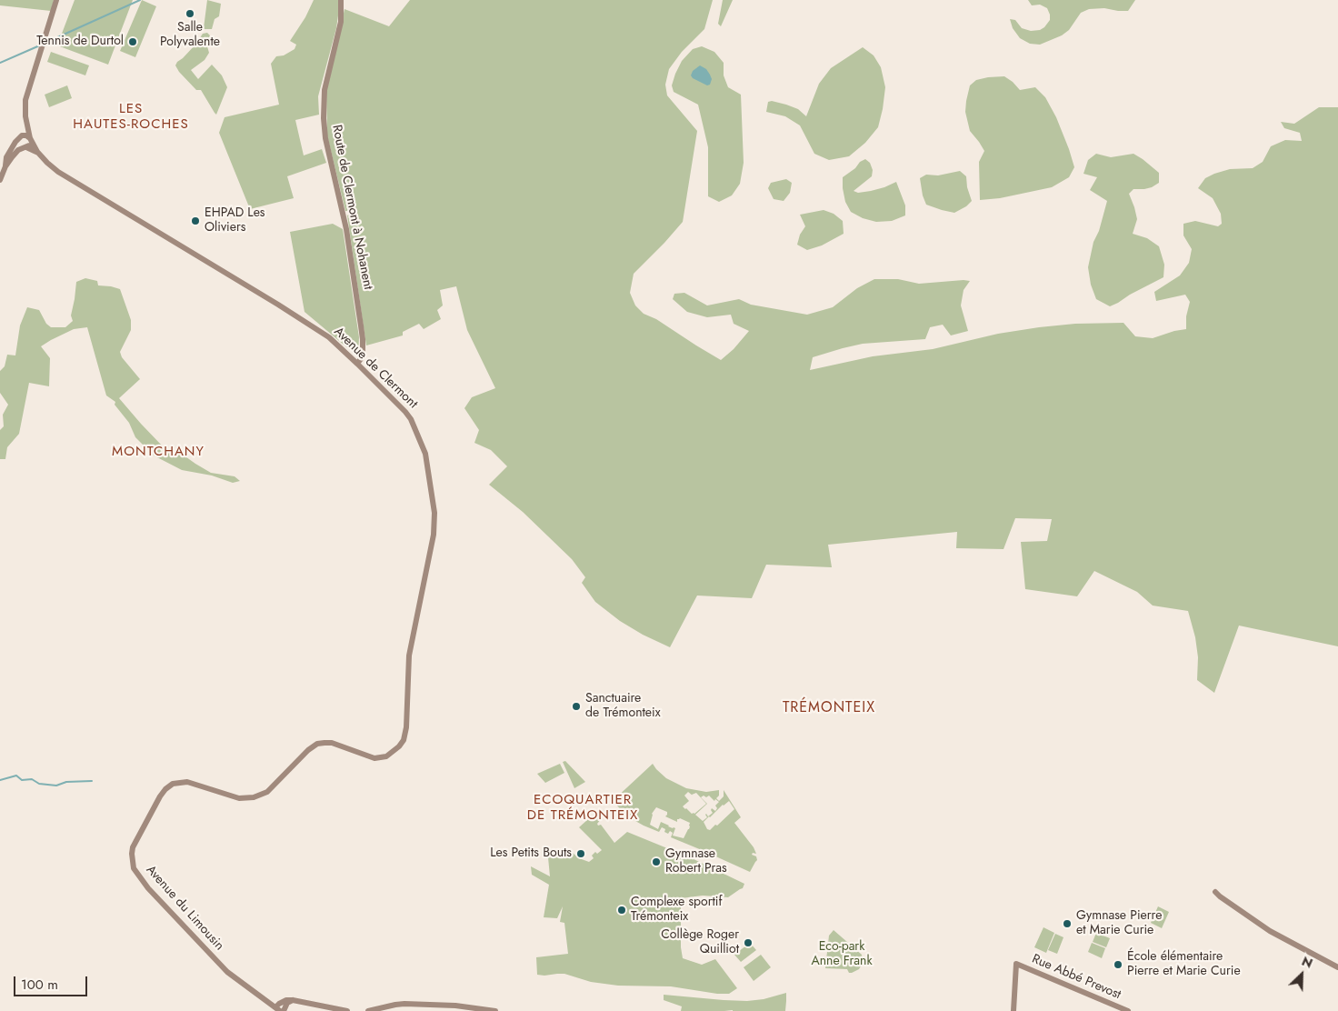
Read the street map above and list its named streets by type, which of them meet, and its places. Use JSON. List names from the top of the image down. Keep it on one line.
{"streets":{"main road":["Route de Clermont à Nohanent","Avenue de Clermont","Avenue du Limousin","Rue Abbé Prevost"]},"crossings":[["Route de Clermont à Nohanent","Avenue de Clermont"],["Avenue de Clermont","Avenue du Limousin"]],"districts":["LES HAUTES-ROCHES","MONTCHANY","TRÉMONTEIX","ECOQUARTIER DE TRÉMONTEIX"],"parks":["Eco-park Anne Frank"],"places":["Salle Polyvalente","Tennis de Durtol","EHPAD Les Oliviers","Sanctuaire de Trémonteix","Les Petits Bouts","Gymnase Robert Pras","Complexe sportif Trémonteix","Gymnase Pierre et Marie Curie","Collège Roger Quilliot","École élémentaire Pierre et Marie Curie"],"scale_bar":"100 m","north":"top right"}
